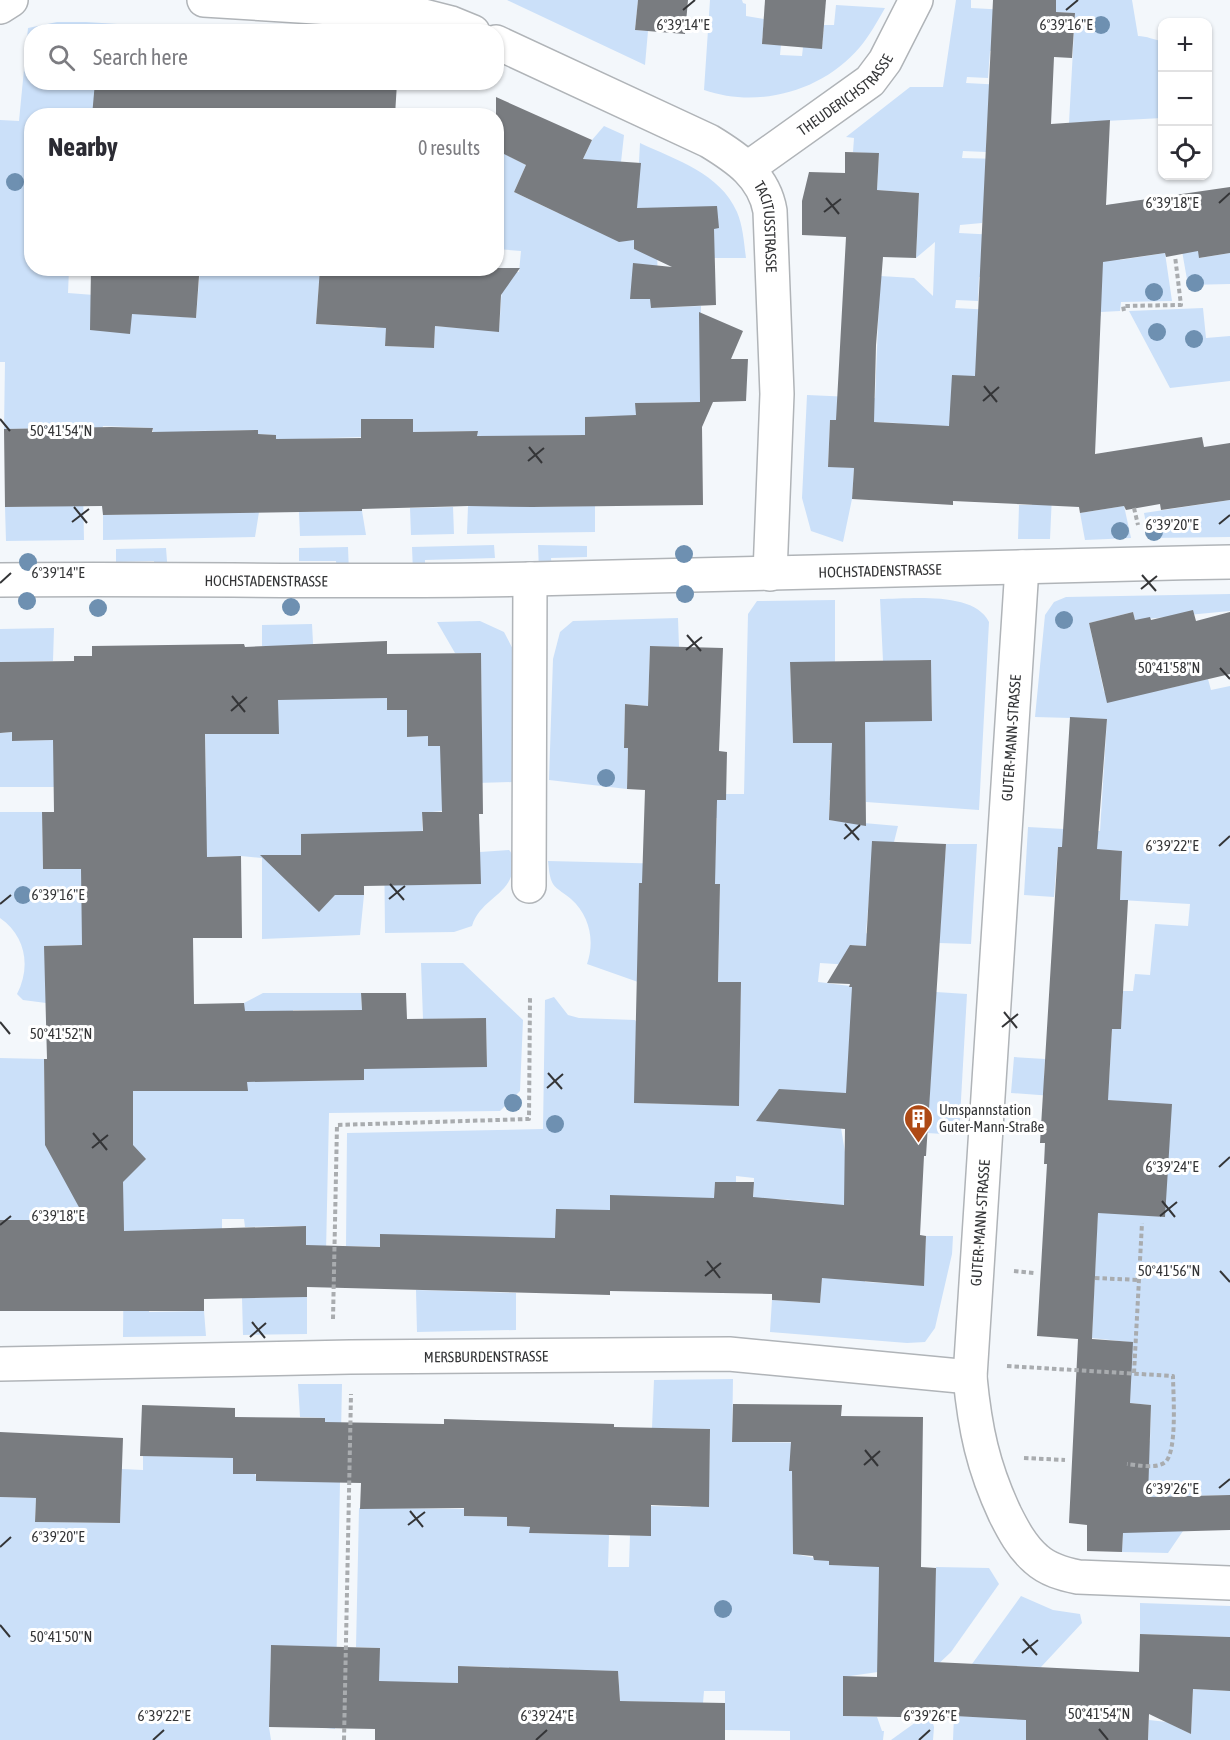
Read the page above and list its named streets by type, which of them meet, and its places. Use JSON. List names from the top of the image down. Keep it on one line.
{"streets":{"street":["THEUDERICHSTRASSE","TACITUSSTRASSE","HOCHSTADENSTRASSE","GUTER-MANN-STRASSE","MERSBURDENSTRASSE"]},"crossings":[["THEUDERICHSTRASSE","TACITUSSTRASSE"],["TACITUSSTRASSE","HOCHSTADENSTRASSE"],["HOCHSTADENSTRASSE","GUTER-MANN-STRASSE"],["GUTER-MANN-STRASSE","MERSBURDENSTRASSE"]],"places":{"building":["Umspannstation Guter-Mann-Straße"]},"page":{"map_buttons":["+","−"],"search":"Search here","heading":["Nearby","0 results"]},"coordinates":["6°39'14\"E","6°39'16\"E","6°39'18\"E","50°41'54\"N","6°39'20\"E","50°41'58\"N","6°39'22\"E","50°41'52\"N","6°39'24\"E","50°41'56\"N","6°39'26\"E","50°41'50\"N"]}
